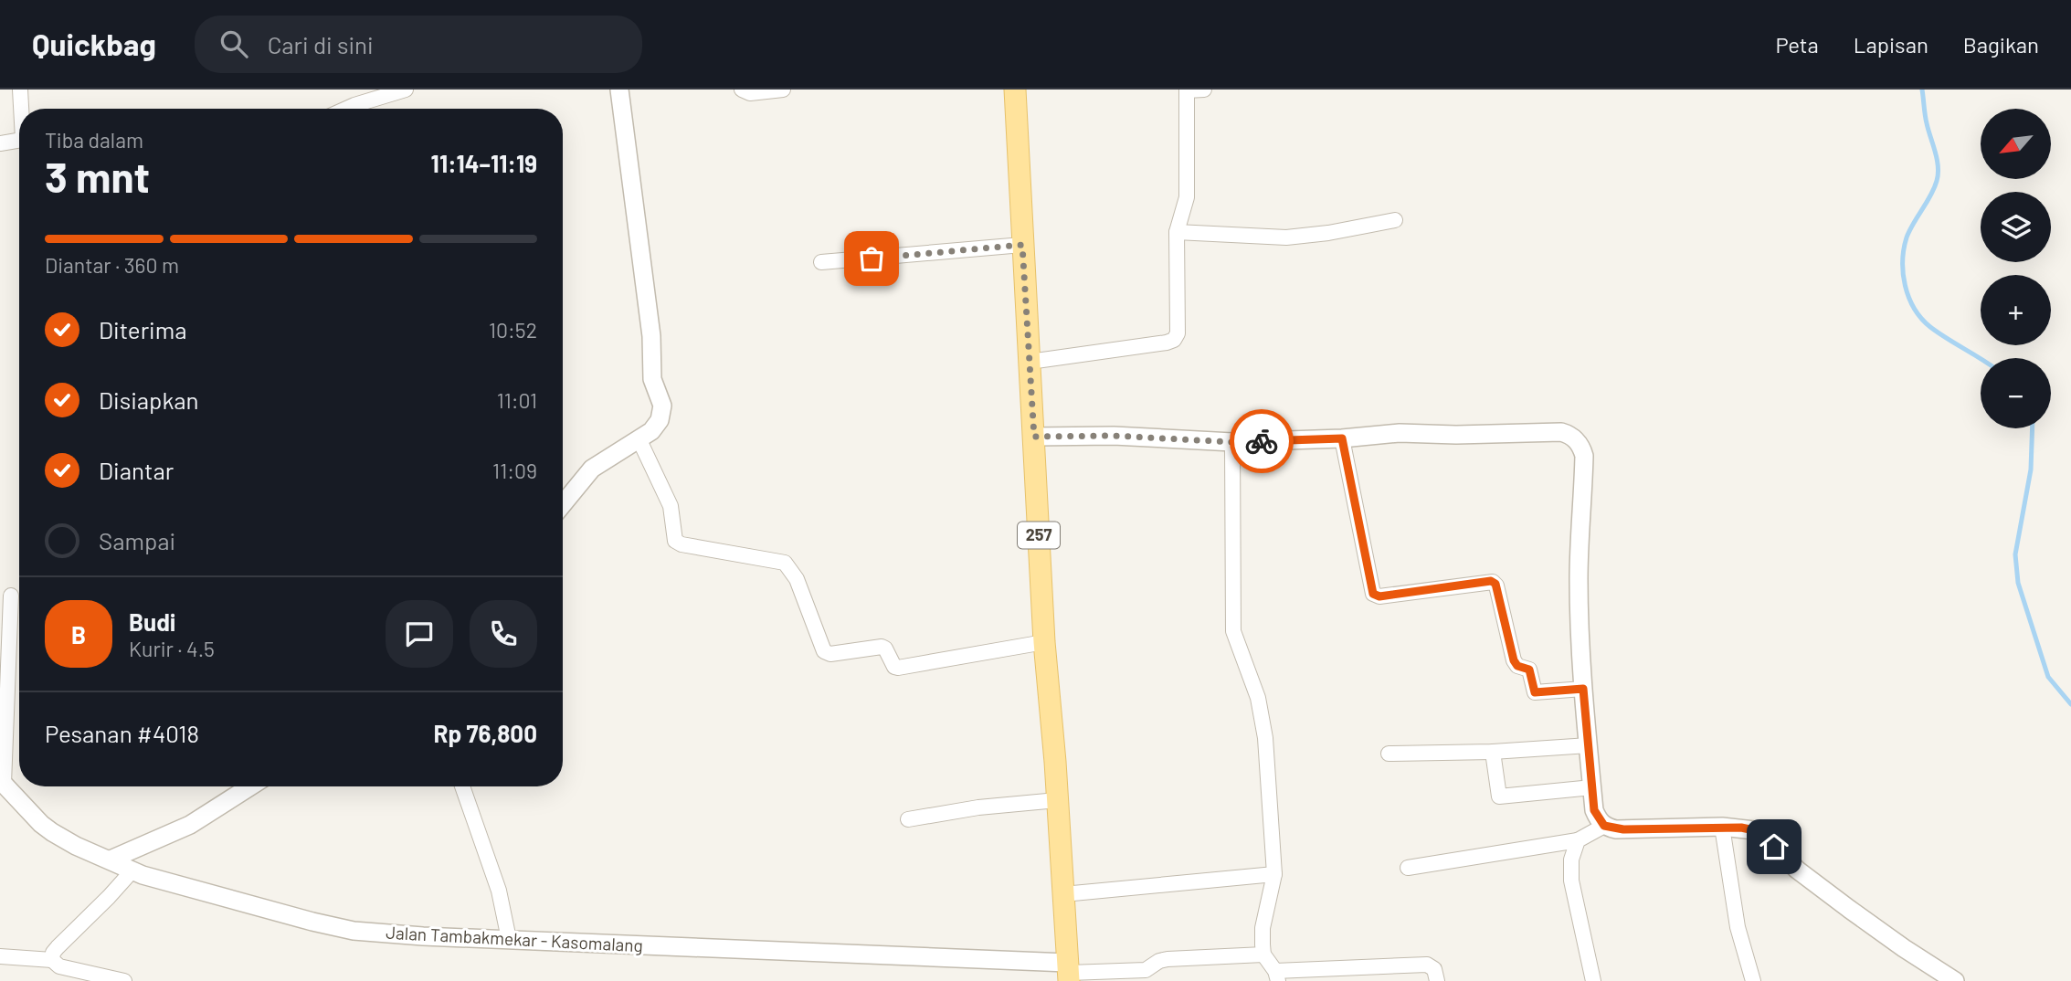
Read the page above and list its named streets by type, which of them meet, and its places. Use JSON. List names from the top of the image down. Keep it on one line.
{"streets":{"main road":["257"],"street":["Jalan Tambakmekar - Kasomalang"]},"crossings":[["257","Jalan Tambakmekar - Kasomalang"]],"north":"bottom left","page":{"header":"Quickbag","search":"Cari di sini","nav":["Peta","Lapisan","Bagikan"],"map_buttons":["+","−"],"heading":["3 mnt","Tiba dalam","11:14–11:19"],"panel":["Budi","Kurir · 4.5","Pesanan #4018","Rp 76,800"],"bar":"Diantar · 360 m","list":[["Diterima","10:52"],["Disiapkan","11:01"],["Diantar","11:09"],"Sampai"],"round":"B"}}
